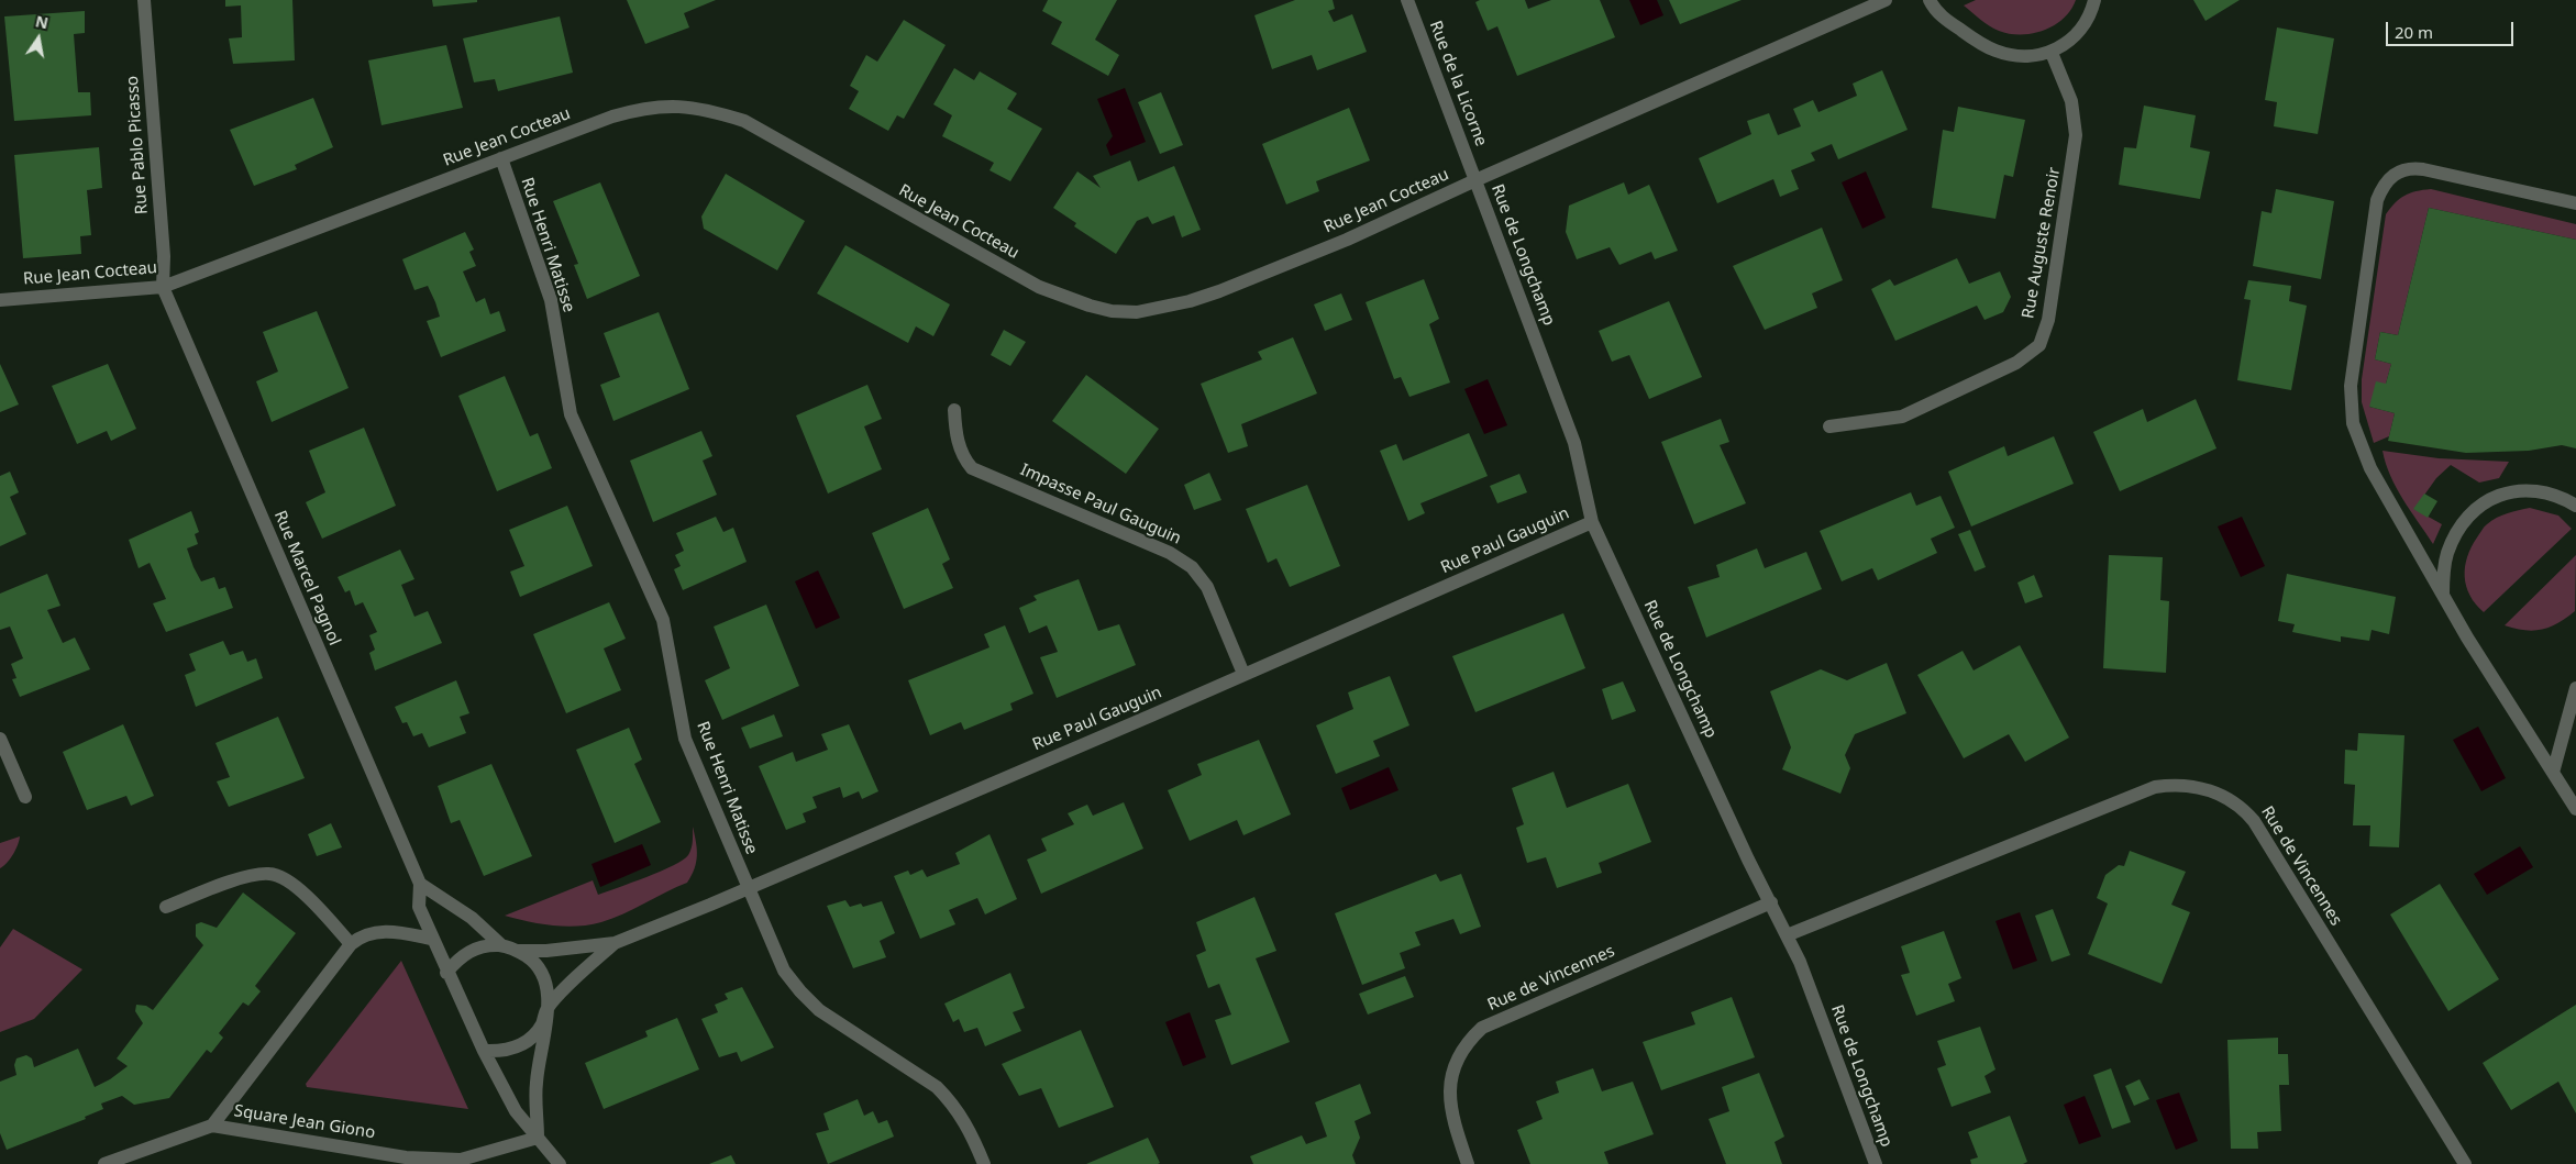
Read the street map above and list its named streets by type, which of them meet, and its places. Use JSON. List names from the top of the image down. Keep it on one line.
{"streets":{"street":["Rue de la Licorne","Rue Jean Cocteau","Rue Pablo Picasso","Rue Auguste Renoir","Rue Henri Matisse","Rue de Longchamp","Impasse Paul Gauguin","Rue Paul Gauguin","Rue Marcel Pagnol","Rue de Vincennes","Square Jean Giono"]},"crossings":[["Rue de la Licorne","Rue Jean Cocteau"],["Rue de la Licorne","Rue de Longchamp"],["Rue Jean Cocteau","Rue Pablo Picasso"],["Rue Jean Cocteau","Rue Henri Matisse"],["Rue Jean Cocteau","Rue de Longchamp"],["Rue Jean Cocteau","Rue Marcel Pagnol"],["Rue Pablo Picasso","Rue Marcel Pagnol"],["Rue Henri Matisse","Rue Paul Gauguin"],["Rue de Longchamp","Rue Paul Gauguin"],["Rue de Longchamp","Rue de Vincennes"],["Impasse Paul Gauguin","Rue Paul Gauguin"],["Rue Paul Gauguin","Rue Marcel Pagnol"],["Rue Marcel Pagnol","Square Jean Giono"]],"scale_bar":"20 m","north":"top"}
